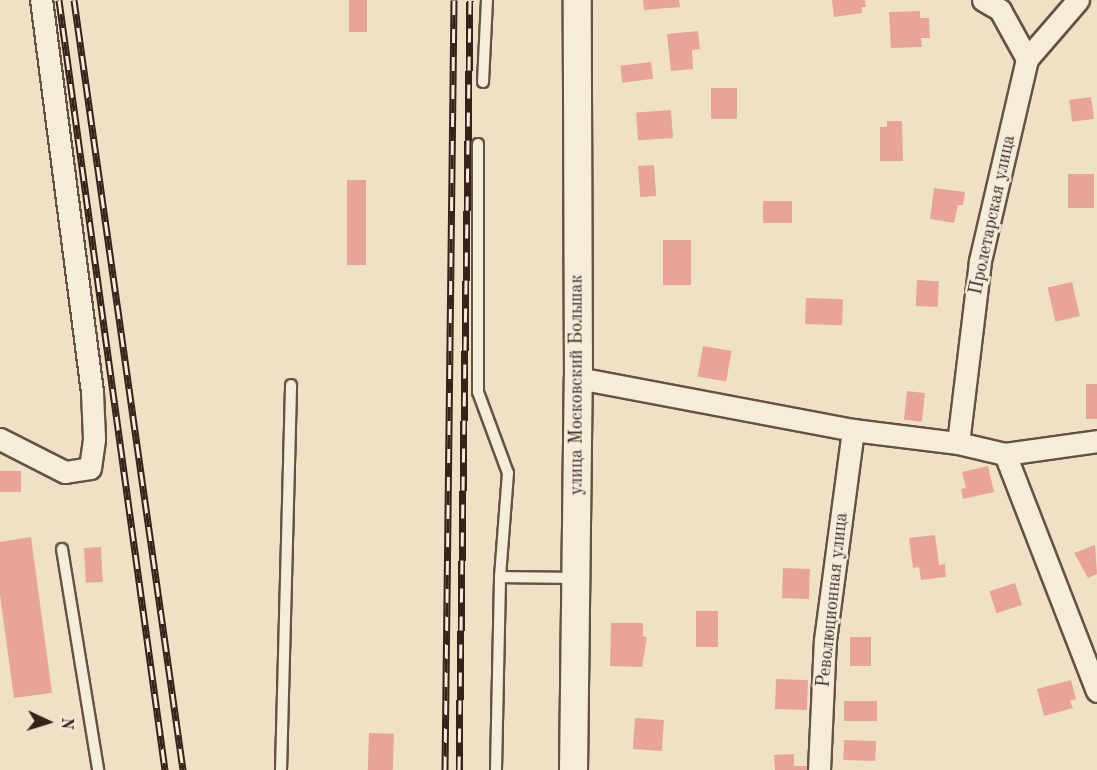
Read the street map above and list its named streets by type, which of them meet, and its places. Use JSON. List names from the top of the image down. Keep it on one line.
{"streets":{"street":["Пролетарская улица","улица Московский Большак","Революционная улица"]},"north":"right"}
